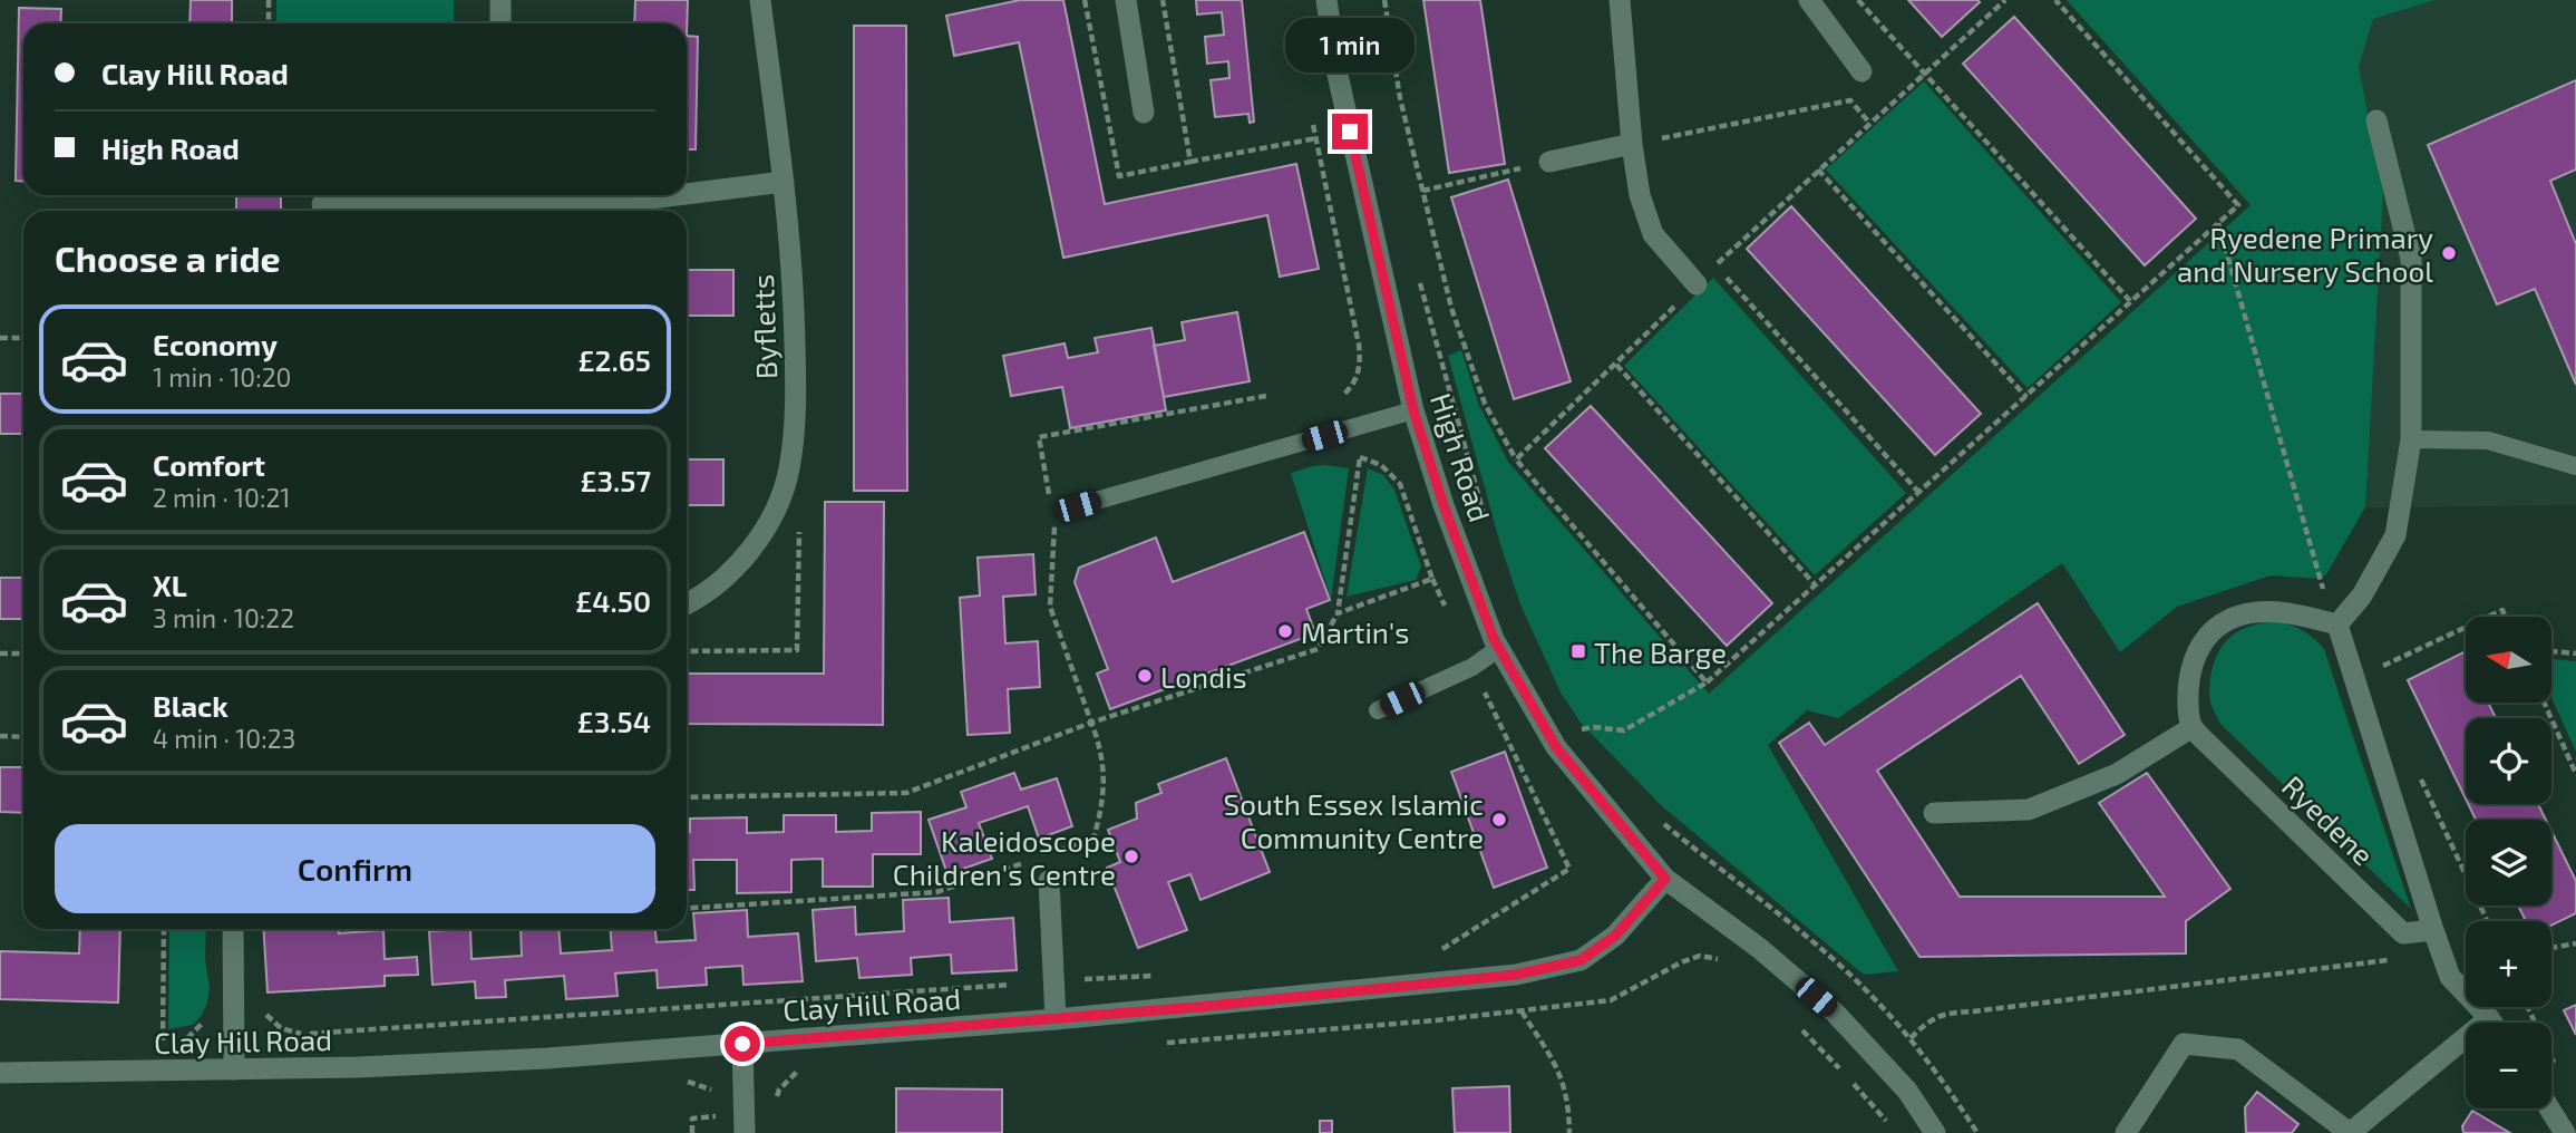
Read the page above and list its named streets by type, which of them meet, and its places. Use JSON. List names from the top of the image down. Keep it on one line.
{"streets":{"street":["Byfletts","High Road","Ryedene","Clay Hill Road"]},"crossings":[["High Road","Clay Hill Road"]],"places":{"other":["Ryedene Primary and Nursery School","Martin's","Londis","South Essex Islamic Community Centre","Kaleidoscope Children's Centre"],"transit":["The Barge"]},"north":"left","page":{"bubble":"1 min","banner":["Clay Hill Road","High Road"],"heading":"Choose a ride","list":[{"name":"Economy","note":"1 min · 10:20","value":"£2.65"},{"name":"Comfort","note":"2 min · 10:21","value":"£3.57"},{"name":"XL","note":"3 min · 10:22","value":"£4.50"},{"name":"Black","note":"4 min · 10:23","value":"£3.54"}],"map_buttons":["+","−"],"buttons":"Confirm"}}
